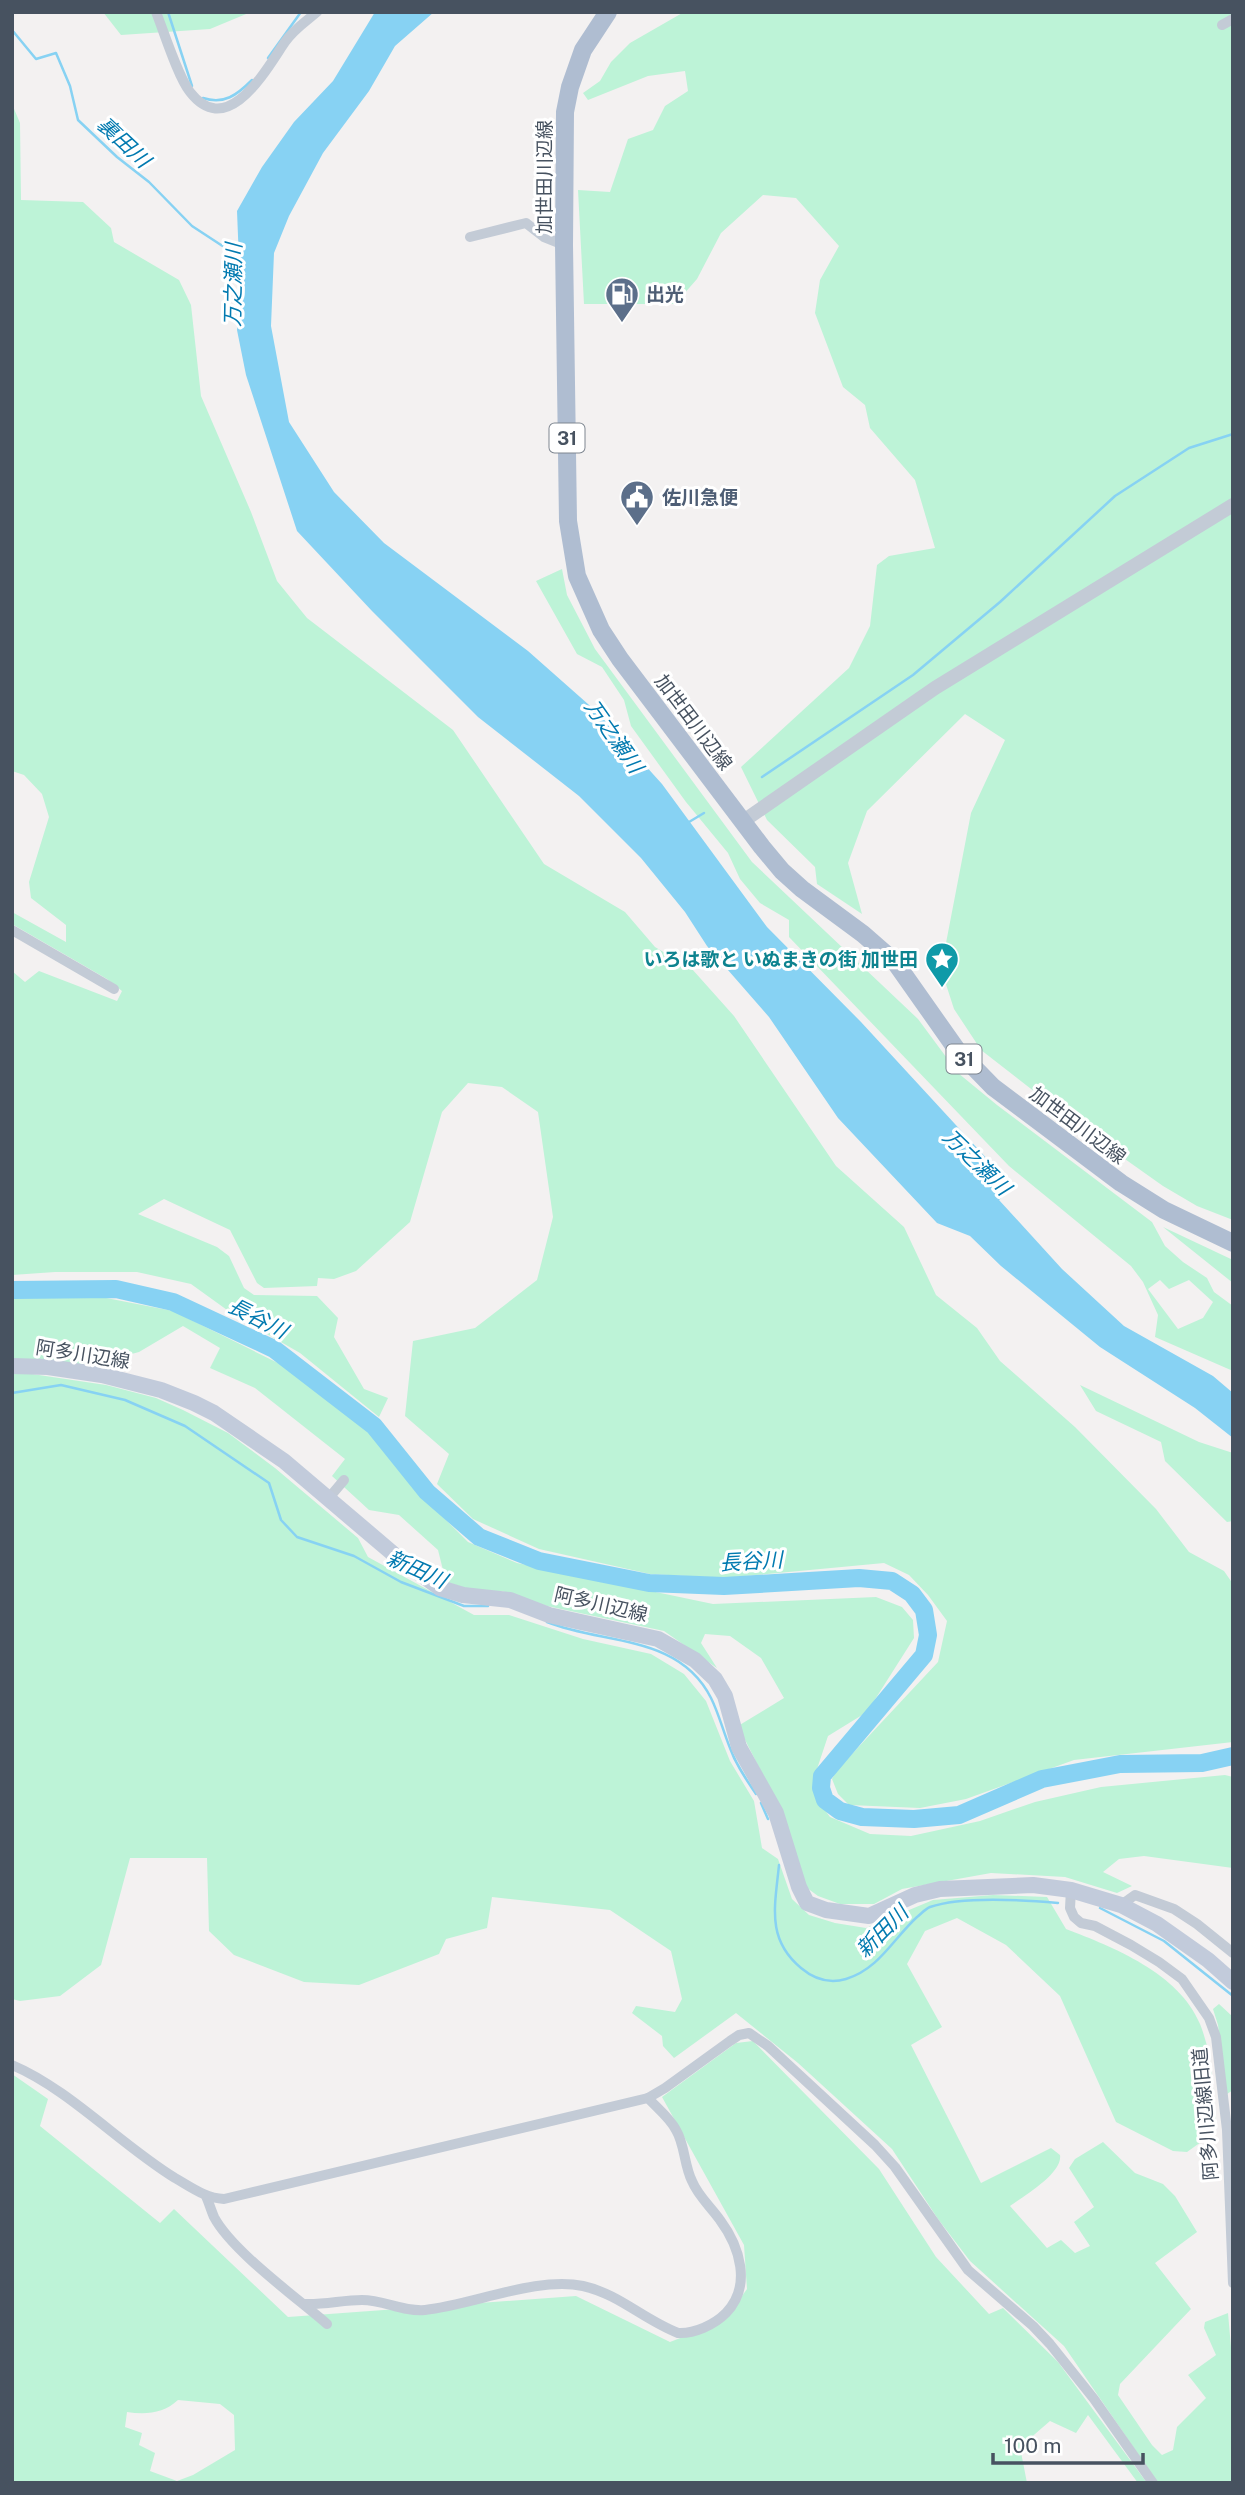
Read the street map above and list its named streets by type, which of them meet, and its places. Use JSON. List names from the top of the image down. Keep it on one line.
{"streets":{"main road":["加世田川辺線","31","阿多川辺線"],"street":["阿多川辺線旧道"]},"crossings":[["阿多川辺線","阿多川辺線旧道"]],"water":["裏田川","万之瀬川","長谷川","新田川"],"places":{"fuel station":["出光"],"public building":["佐川急便"],"place":["いろは歌と いぬまきの街 加世田"]},"scale_bar":"100 m"}
